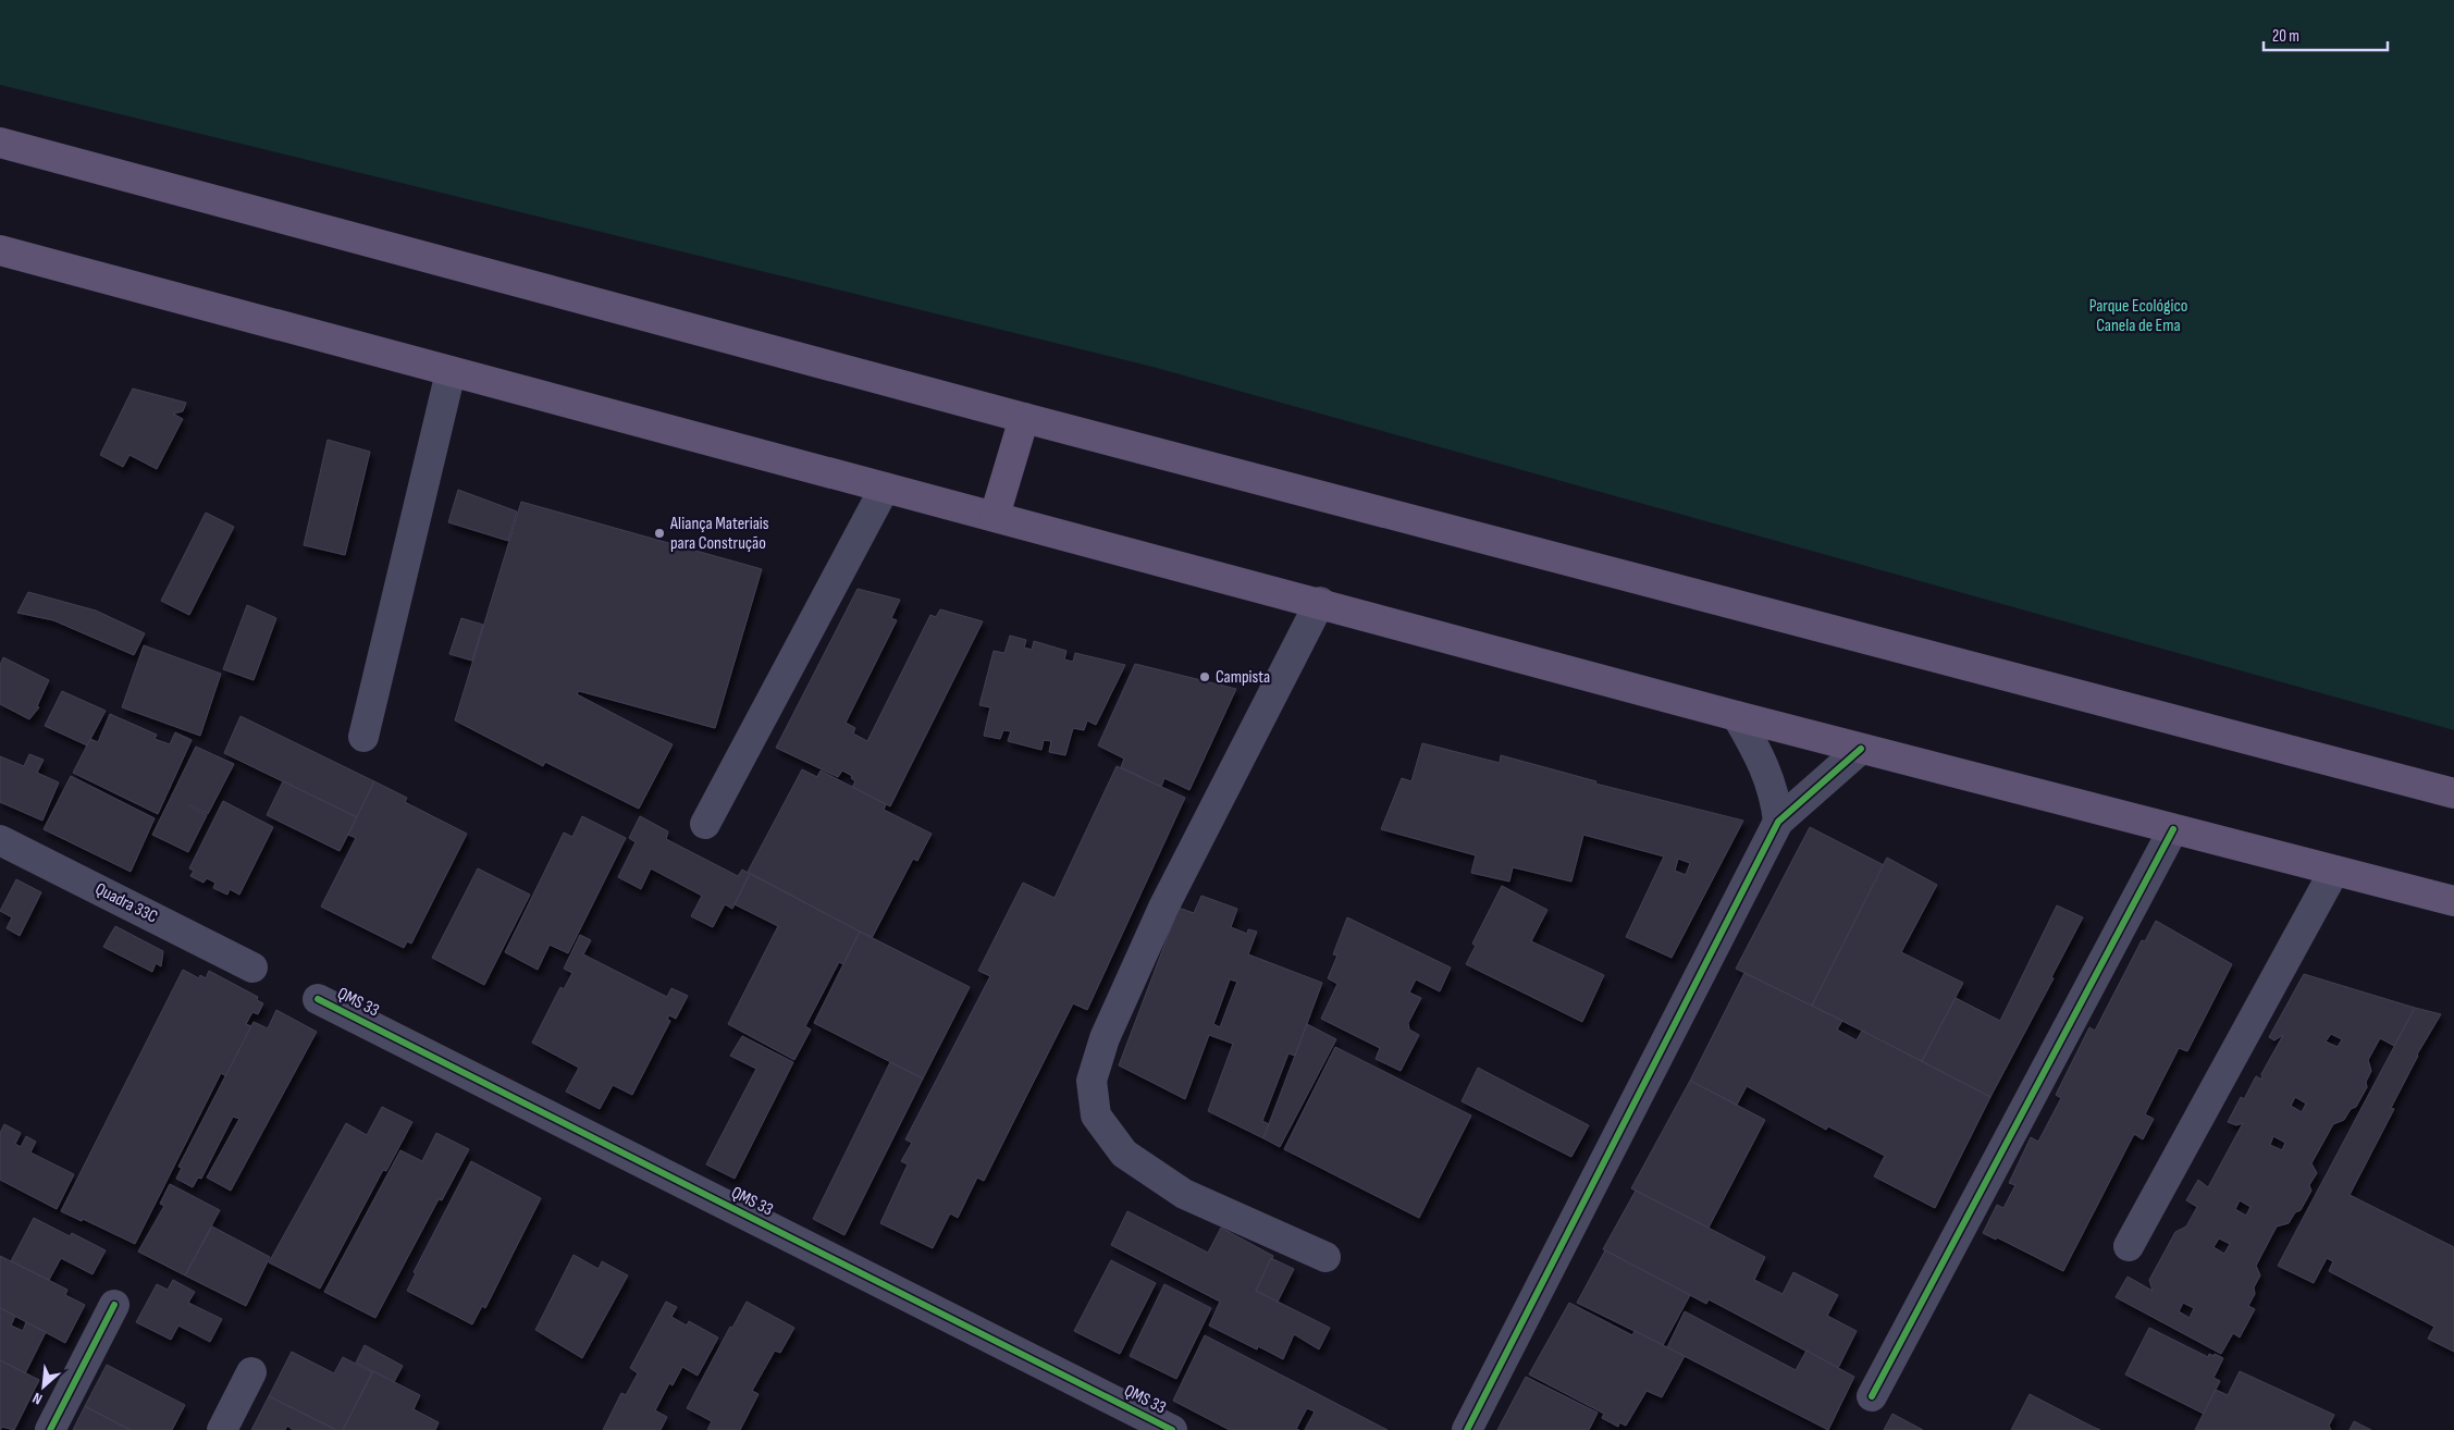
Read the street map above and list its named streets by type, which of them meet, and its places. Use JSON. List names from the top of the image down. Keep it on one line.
{"streets":{"street":["Quadra 33C","QMS 33"]},"parks":["Parque Ecológico Canela de Ema"],"places":["Aliança Materiais para Construção","Campista"],"scale_bar":"20 m","north":"bottom left"}
